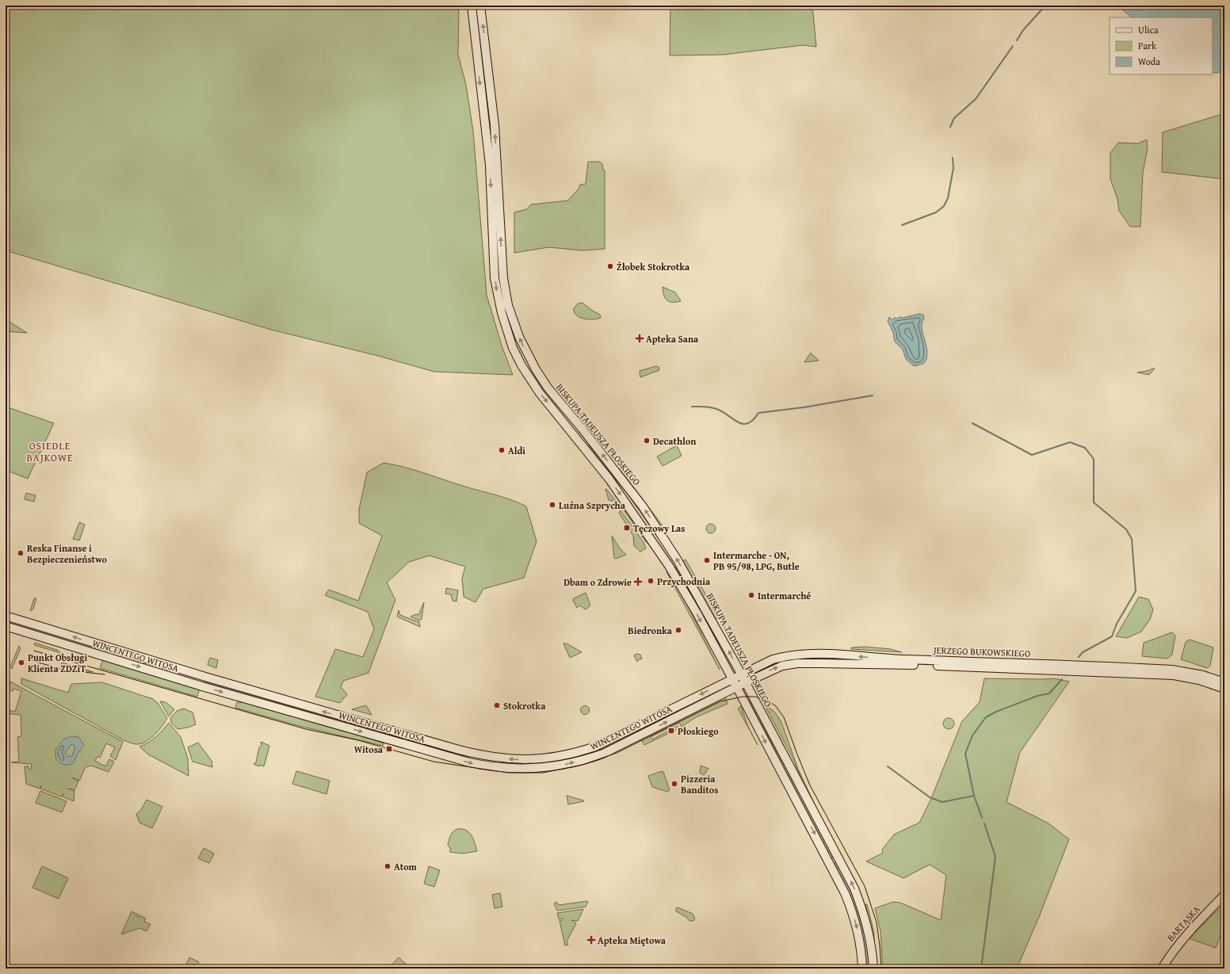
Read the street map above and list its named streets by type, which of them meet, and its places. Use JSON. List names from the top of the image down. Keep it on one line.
{"streets":{"main road":["BISKUPA TADEUSZA PŁOSKIEGO","JERZEGO BUKOWSKIEGO","WINCENTEGO WITOSA","BARTĄSKA"]},"crossings":[["BISKUPA TADEUSZA PŁOSKIEGO","JERZEGO BUKOWSKIEGO"],["BISKUPA TADEUSZA PŁOSKIEGO","WINCENTEGO WITOSA"],["JERZEGO BUKOWSKIEGO","WINCENTEGO WITOSA"]],"districts":["OSIEDLE BAJKOWE"],"places":{"other":["Żłobek Stokrotka","Decathlon","Aldi","Luźna Szprycha","Reska Finanse i Bezpieczenieństwo","Intermarche - ON, PB 95/98, LPG, Butle","Przychodnia","Intermarché","Biedronka","Punkt Obsługi Klienta ZDZiT","Stokrotka","Pizzeria Banditos","Atom"],"health":["Apteka Sana","Dbam o Zdrowie","Apteka Miętowa"],"transit":["Tęczowy Las","Płoskiego","Witosa"]},"legend":["Ulica","Park","Woda"]}
